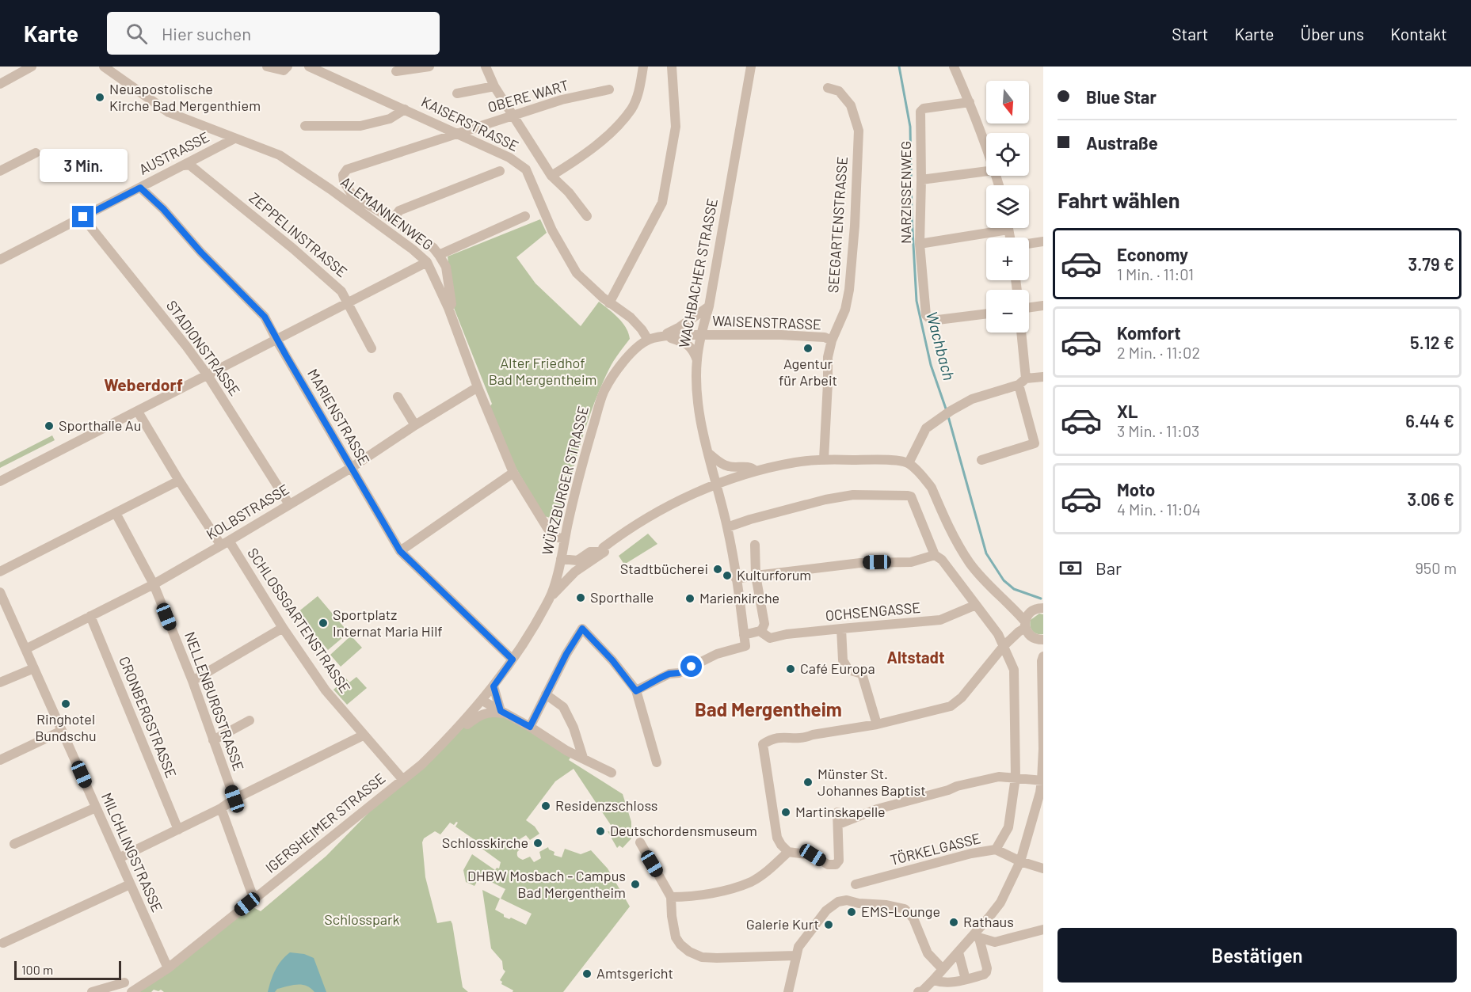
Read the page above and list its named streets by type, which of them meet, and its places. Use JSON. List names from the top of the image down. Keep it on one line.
{"streets":{"street":["OBERE WART","KAISERSTRASSE","AUSTRASSE","NARZISSENWEG","ALEMANNENWEG","SEEGARTENSTRASSE","ZEPPELINSTRASSE","WACHBACHER STRASSE","WAISENSTRASSE","STADIONSTRASSE","MARIENSTRASSE","WÜRZBURGER STRASSE","KOLBSTRASSE","OCHSENGASSE","SCHLOSSGARTENSTRASSE","NELLENBURGSTRASSE","CRONBERGSTRASSE","IGERSHEIMER STRASSE","TÖRKELGASSE","MILCHLINGSTRASSE"]},"crossings":[["OBERE WART","KAISERSTRASSE"],["KAISERSTRASSE","WÜRZBURGER STRASSE"],["AUSTRASSE","ALEMANNENWEG"],["AUSTRASSE","ZEPPELINSTRASSE"],["AUSTRASSE","STADIONSTRASSE"],["AUSTRASSE","MARIENSTRASSE"],["ALEMANNENWEG","WÜRZBURGER STRASSE"],["ALEMANNENWEG","KOLBSTRASSE"],["SEEGARTENSTRASSE","WAISENSTRASSE"],["WACHBACHER STRASSE","WAISENSTRASSE"],["WACHBACHER STRASSE","WÜRZBURGER STRASSE"],["WAISENSTRASSE","WÜRZBURGER STRASSE"],["STADIONSTRASSE","KOLBSTRASSE"],["MARIENSTRASSE","WÜRZBURGER STRASSE"],["MARIENSTRASSE","KOLBSTRASSE"],["WÜRZBURGER STRASSE","IGERSHEIMER STRASSE"],["KOLBSTRASSE","SCHLOSSGARTENSTRASSE"],["KOLBSTRASSE","NELLENBURGSTRASSE"],["KOLBSTRASSE","CRONBERGSTRASSE"],["KOLBSTRASSE","MILCHLINGSTRASSE"],["SCHLOSSGARTENSTRASSE","IGERSHEIMER STRASSE"],["IGERSHEIMER STRASSE","MILCHLINGSTRASSE"]],"districts":["Weberdorf","Altstadt","Bad Mergentheim"],"water":["Wachbach"],"parks":["Alter Friedhof Bad Mergentheim","Schlosspark"],"places":["Neuapostolische Kirche Bad Mergenthiem","Agentur für Arbeit","Sporthalle Au","Stadtbücherei","Kulturforum","Sporthalle","Marienkirche","Sportplatz Internat Maria Hilf","Café Europa","Ringhotel Bundschu","Münster St. Johannes Baptist","Residenzschloss","Martinskapelle","Deutschordensmuseum","Schlosskirche","DHBW Mosbach - Campus Bad Mergentheim","EMS-Lounge","Rathaus","Galerie Kurt","Amtsgericht"],"scale_bar":"100 m","north":"bottom","page":{"header":"Karte","search":"Hier suchen","nav":["Start","Karte","Über uns","Kontakt"],"banner":["Blue Star","Austraße"],"map_buttons":["+","−"],"bubble":"3 Min.","heading":"Fahrt wählen","list":[{"name":"Economy","note":"1 Min. · 11:01","value":"3.79 €"},{"name":"Komfort","note":"2 Min. · 11:02","value":"5.12 €"},{"name":"XL","note":"3 Min. · 11:03","value":"6.44 €"},{"name":"Moto","note":"4 Min. · 11:04","value":"3.06 €"}],"pay":["Bar","950 m"],"buttons":"Bestätigen","scale":"100 m"}}
